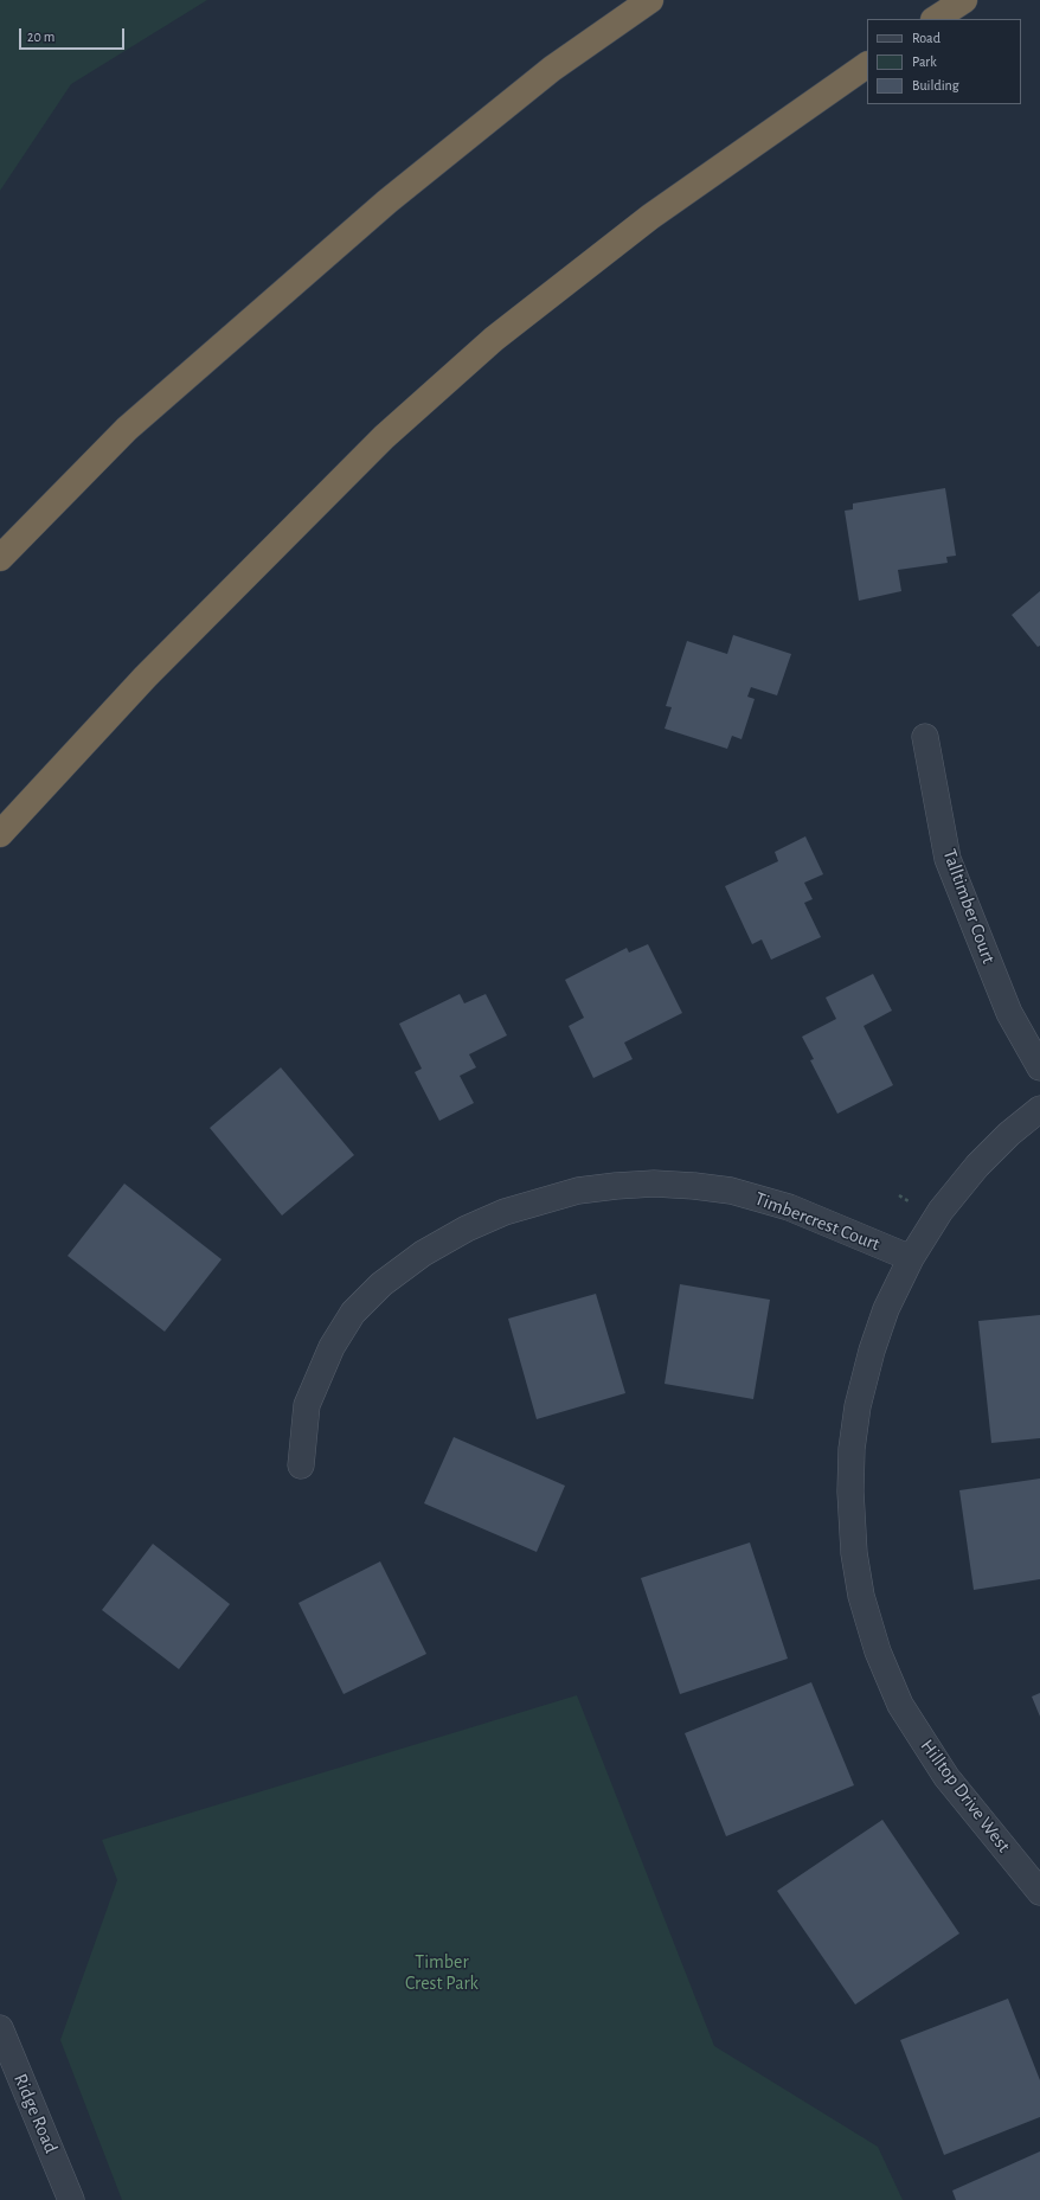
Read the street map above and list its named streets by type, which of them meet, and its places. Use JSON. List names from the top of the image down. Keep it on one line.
{"streets":{"street":["Talltimber Court","Timbercrest Court","Hilltop Drive West","Ridge Road"]},"crossings":[["Timbercrest Court","Hilltop Drive West"]],"parks":["Timber Crest Park"],"legend":["Road","Park","Building"],"scale_bar":"20 m"}
